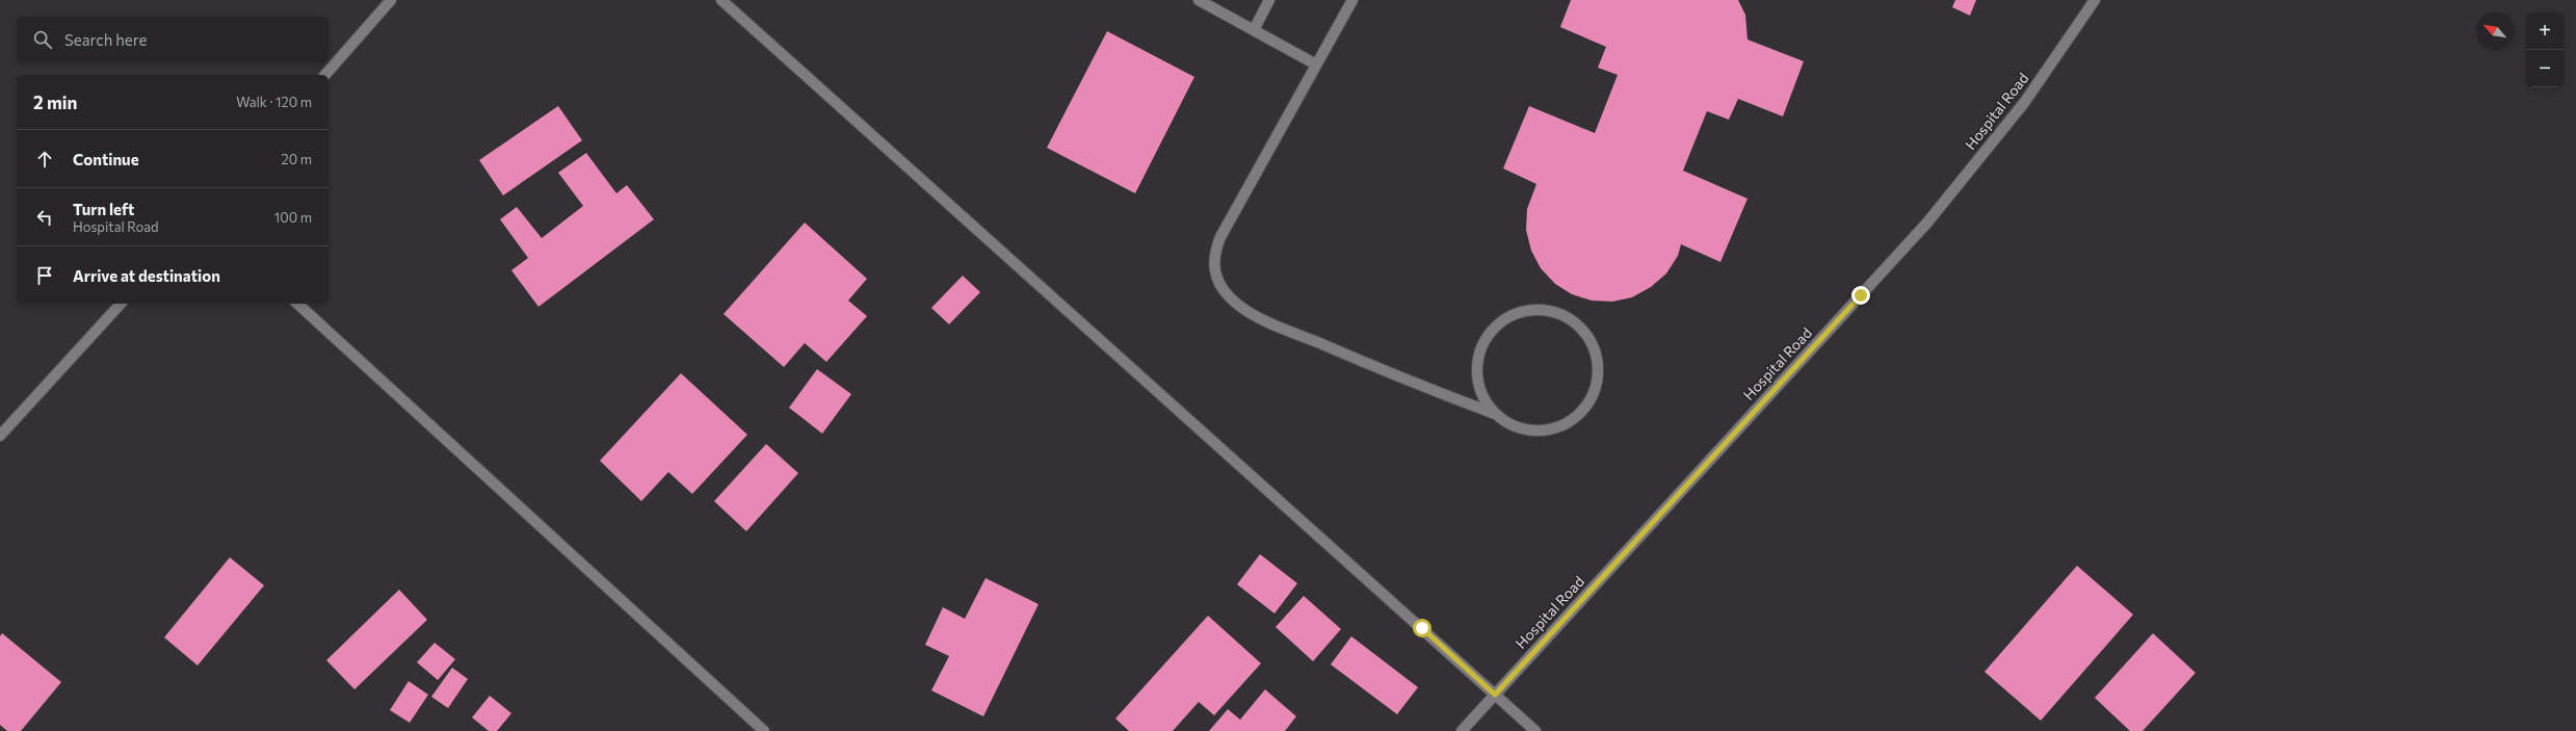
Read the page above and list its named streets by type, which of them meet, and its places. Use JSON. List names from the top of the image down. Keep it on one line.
{"streets":{"street":["Hospital Road"]},"north":"top left","page":{"map_buttons":["+","−"],"search":"Search here","heading":["2 min","Walk · 120 m"],"list":[["Continue","20 m"],["Turn left","Hospital Road","100 m"],"Arrive at destination"]}}
